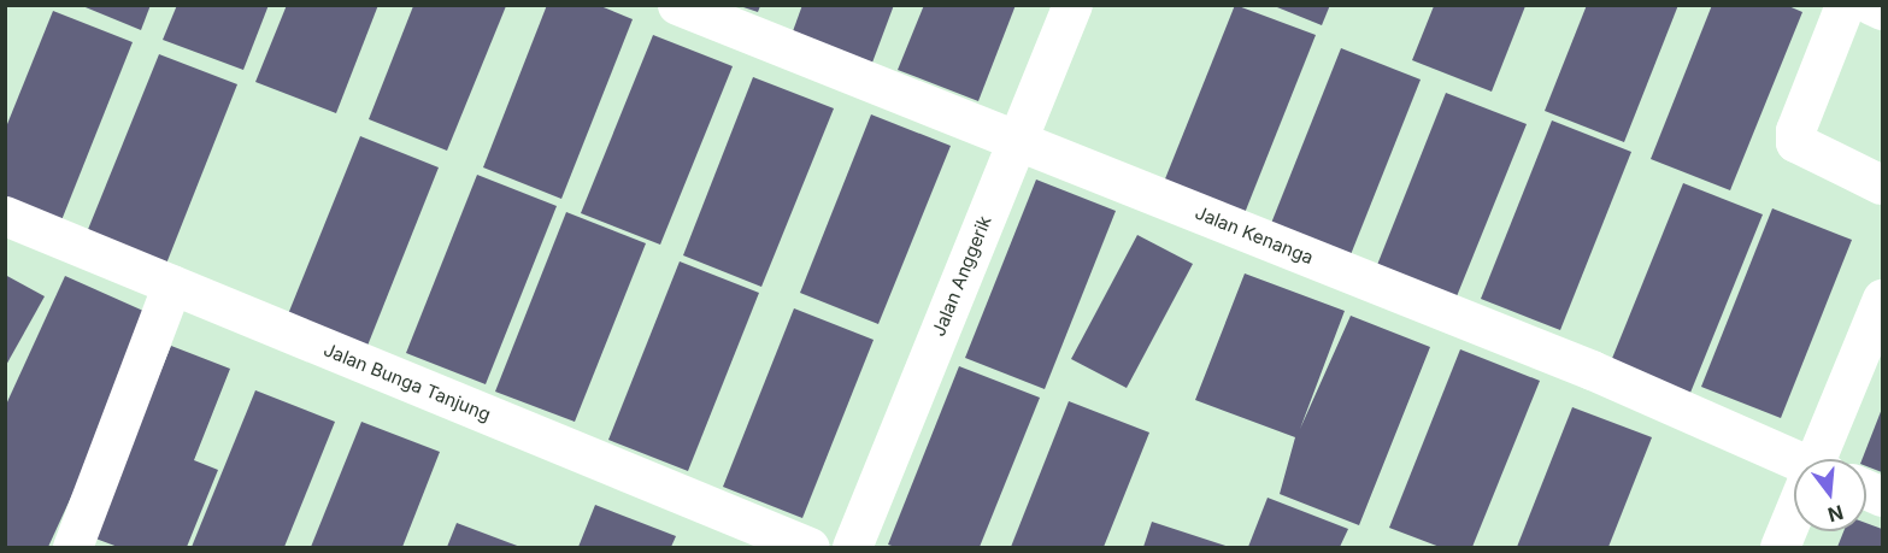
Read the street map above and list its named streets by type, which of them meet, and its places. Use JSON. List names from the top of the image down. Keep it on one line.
{"streets":{"street":["Jalan Kenanga","Jalan Anggerik","Jalan Bunga Tanjung"]},"crossings":[["Jalan Kenanga","Jalan Anggerik"]],"north":"bottom"}
